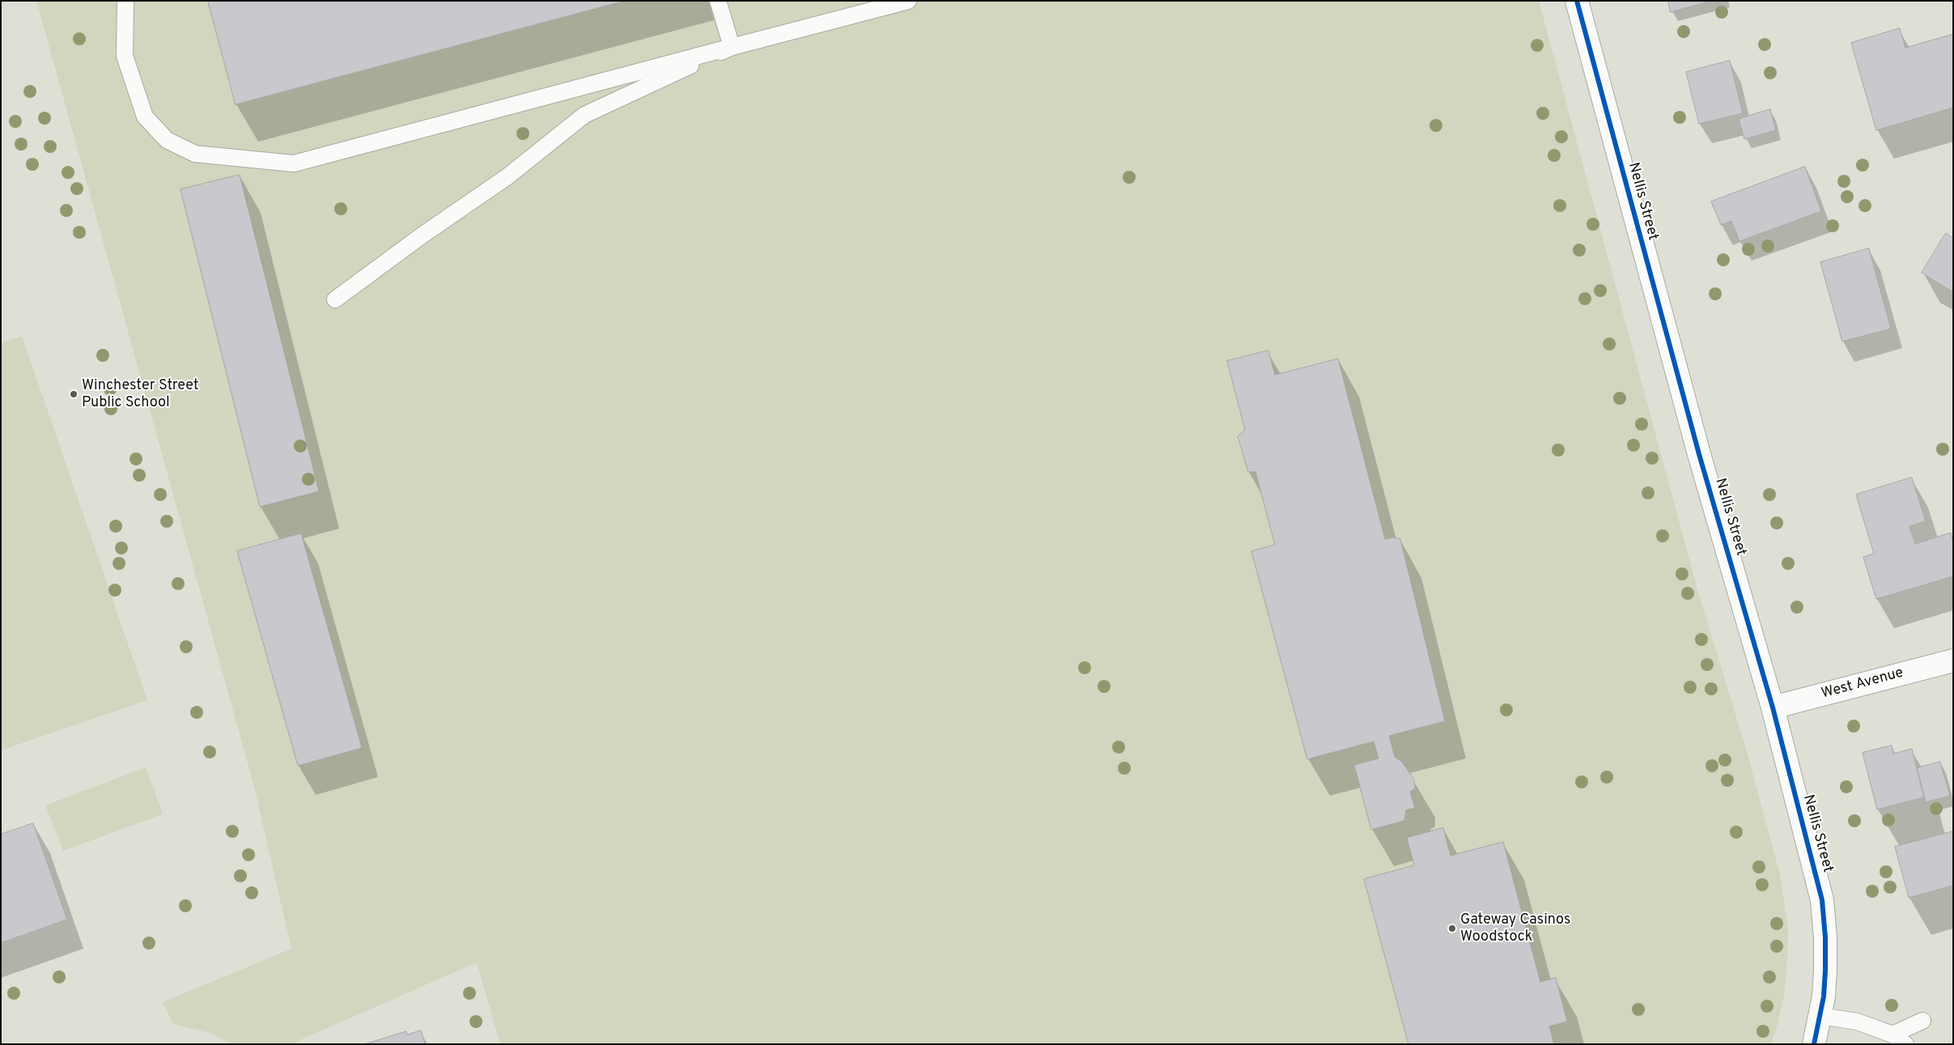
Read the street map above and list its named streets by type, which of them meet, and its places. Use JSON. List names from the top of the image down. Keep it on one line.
{"streets":{"street":["Nellis Street","West Avenue"]},"crossings":[["Nellis Street","West Avenue"]],"places":["Winchester Street Public School","Gateway Casinos Woodstock"]}
